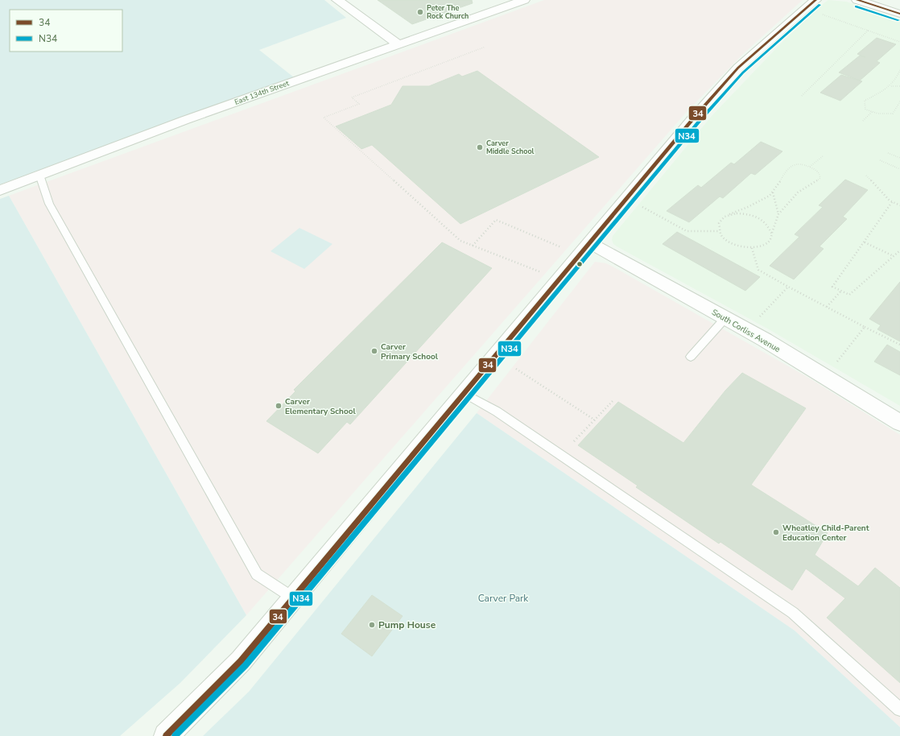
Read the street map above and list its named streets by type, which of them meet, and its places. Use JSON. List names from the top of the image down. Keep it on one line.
{"streets":{"street":["East 134th Street","South Corliss Avenue"]},"parks":["Carver Park"],"places":["Peter The Rock Church","Carver Middle School","Carver Primary School","Carver Elementary School","Wheatley Child-Parent Education Center","Pump House"],"lines":["transit line 34","transit line N34"],"legend":["34","N34"]}
